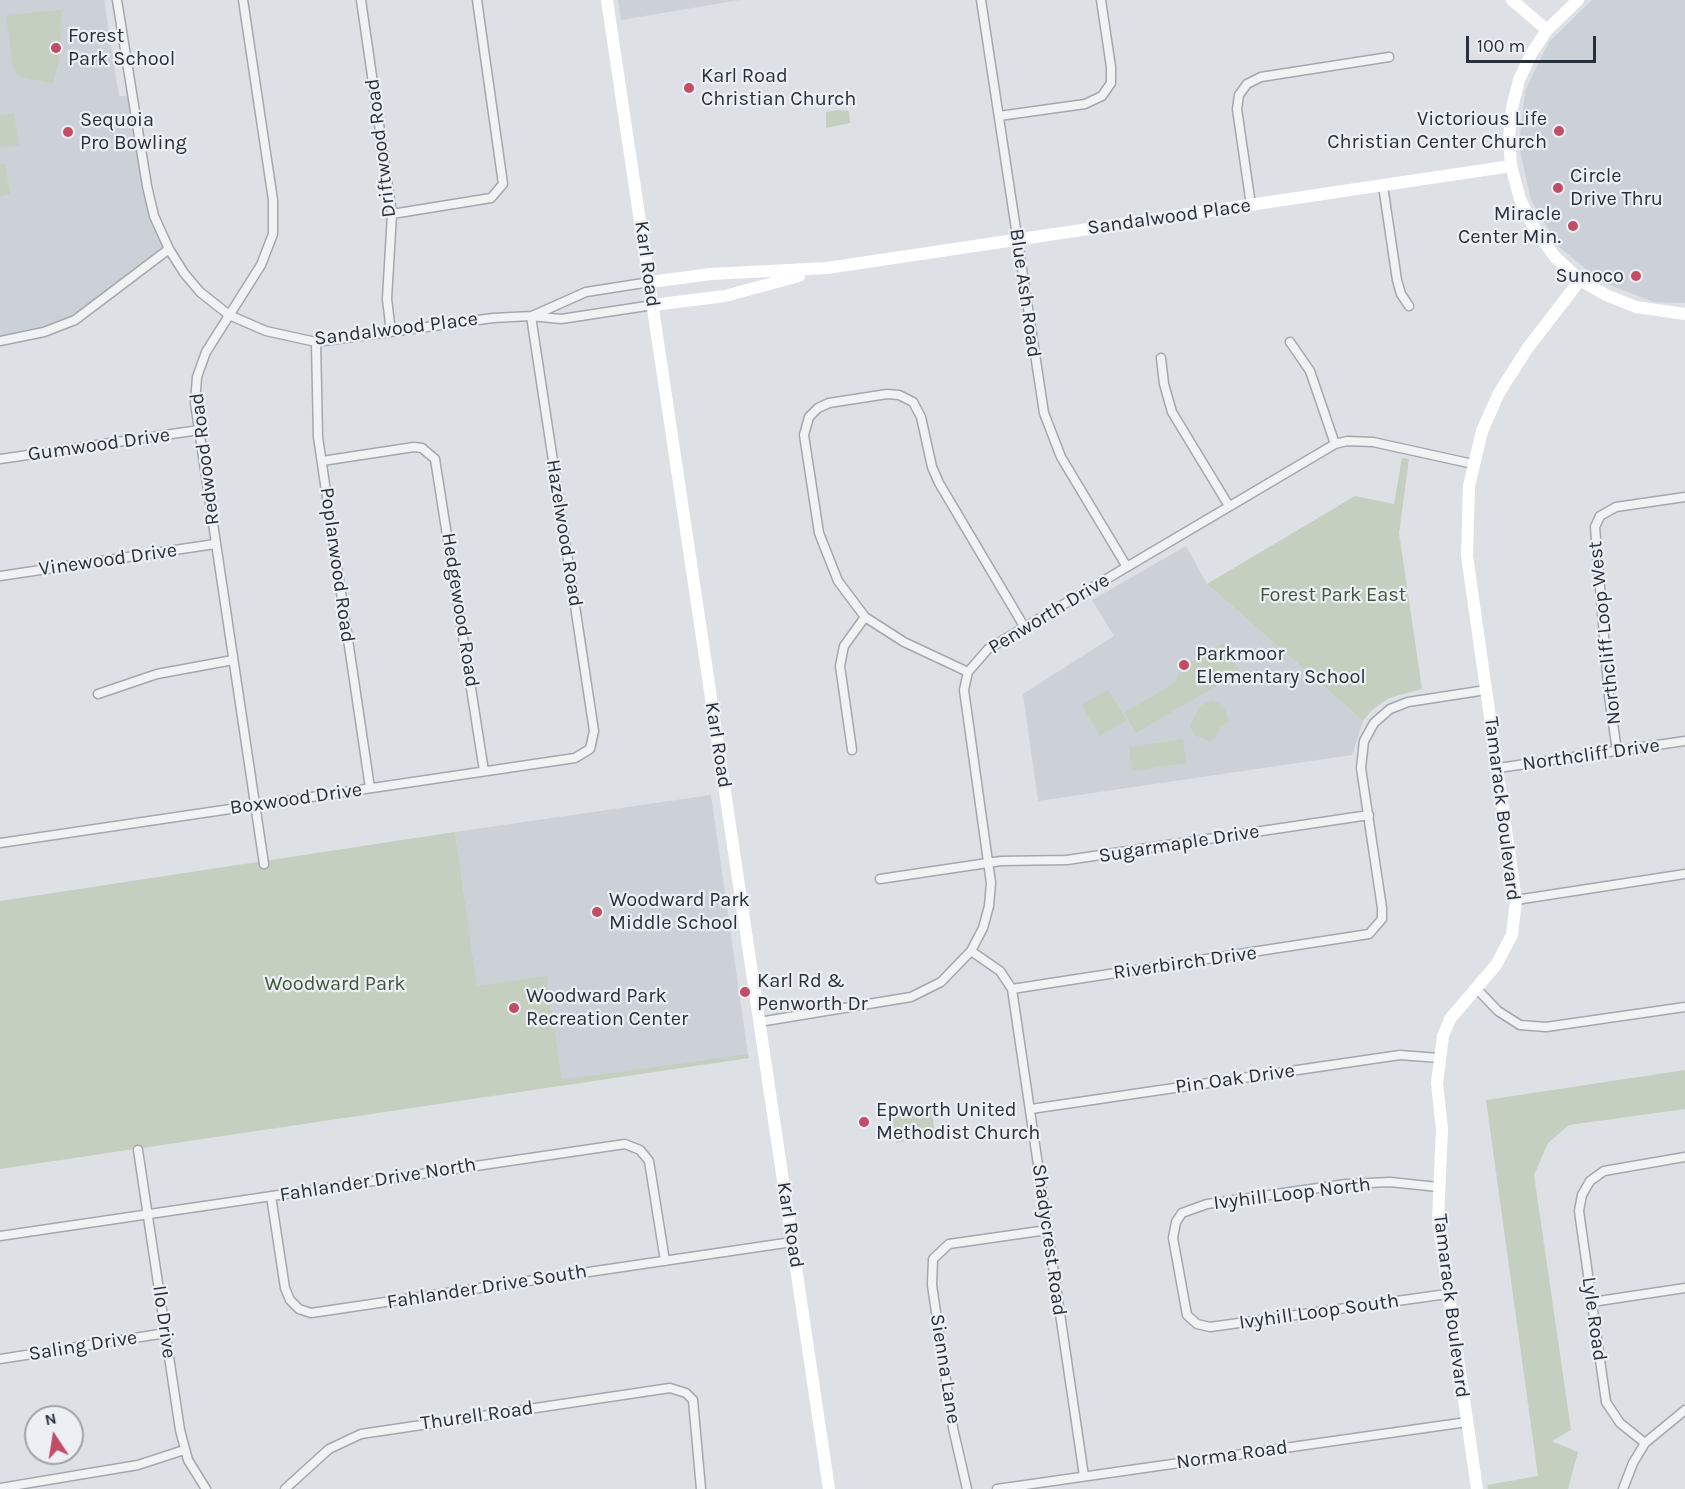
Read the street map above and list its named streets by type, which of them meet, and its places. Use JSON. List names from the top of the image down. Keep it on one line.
{"streets":{"street":["Driftwood Road","Sandalwood Place","Karl Road","Blue Ash Road","Gumwood Drive","Redwood Road","Hazelwood Road","Vinewood Drive","Poplarwood Road","Hedgewood Road","Penworth Drive","Northcliff Loop West","Northcliff Drive","Boxwood Drive","Tamarack Boulevard","Sugarmaple Drive","Riverbirch Drive","Pin Oak Drive","Fahlander Drive North","Ivyhill Loop North","Shadycrest Road","Fahlander Drive South","Ivyhill Loop South","Lyle Road","Ilo Drive","Saling Drive","Sienna Lane","Thurell Road","Norma Road"]},"crossings":[["Driftwood Road","Sandalwood Place"],["Sandalwood Place","Karl Road"],["Sandalwood Place","Blue Ash Road"],["Sandalwood Place","Redwood Road"],["Sandalwood Place","Hazelwood Road"],["Sandalwood Place","Poplarwood Road"],["Karl Road","Fahlander Drive South"],["Blue Ash Road","Penworth Drive"],["Gumwood Drive","Redwood Road"],["Redwood Road","Vinewood Drive"],["Redwood Road","Boxwood Drive"],["Hazelwood Road","Boxwood Drive"],["Poplarwood Road","Hedgewood Road"],["Poplarwood Road","Boxwood Drive"],["Hedgewood Road","Boxwood Drive"],["Penworth Drive","Tamarack Boulevard"],["Northcliff Loop West","Northcliff Drive"],["Northcliff Drive","Tamarack Boulevard"],["Tamarack Boulevard","Pin Oak Drive"],["Tamarack Boulevard","Ivyhill Loop North"],["Tamarack Boulevard","Ivyhill Loop South"],["Tamarack Boulevard","Norma Road"],["Sugarmaple Drive","Riverbirch Drive"],["Riverbirch Drive","Shadycrest Road"],["Pin Oak Drive","Shadycrest Road"],["Fahlander Drive North","Fahlander Drive South"],["Fahlander Drive North","Ilo Drive"],["Ivyhill Loop North","Ivyhill Loop South"],["Shadycrest Road","Sienna Lane"],["Shadycrest Road","Norma Road"],["Ilo Drive","Saling Drive"]],"parks":["Forest Park East","Woodward Park"],"places":["Forest Park School","Karl Road Christian Church","Victorious Life Christian Center Church","Sequoia Pro Bowling","Circle Drive Thru","Miracle Center Min.","Sunoco","Parkmoor Elementary School","Woodward Park Middle School","Karl Rd & Penworth Dr","Woodward Park Recreation Center","Epworth United Methodist Church"],"scale_bar":"100 m","north":"top"}
